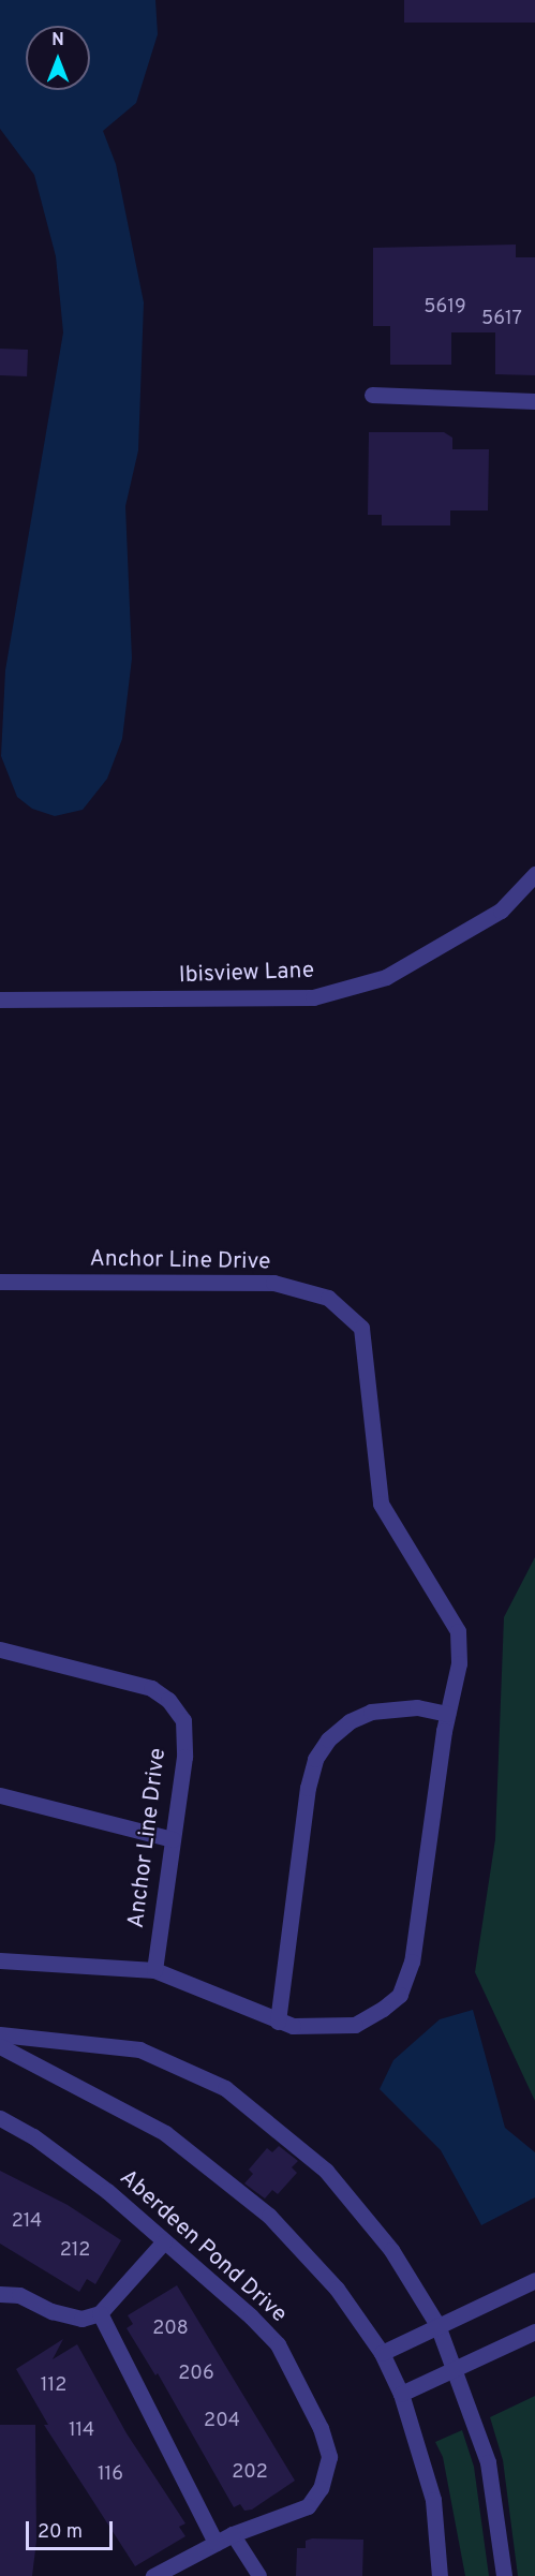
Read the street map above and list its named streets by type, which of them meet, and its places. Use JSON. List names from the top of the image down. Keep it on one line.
{"streets":{"street":["Ibisview Lane","Anchor Line Drive","Aberdeen Pond Drive"]},"house_numbers":["5619","5617","214","212","208","206","112","204","114","202","116"],"scale_bar":"20 m","north":"top"}
